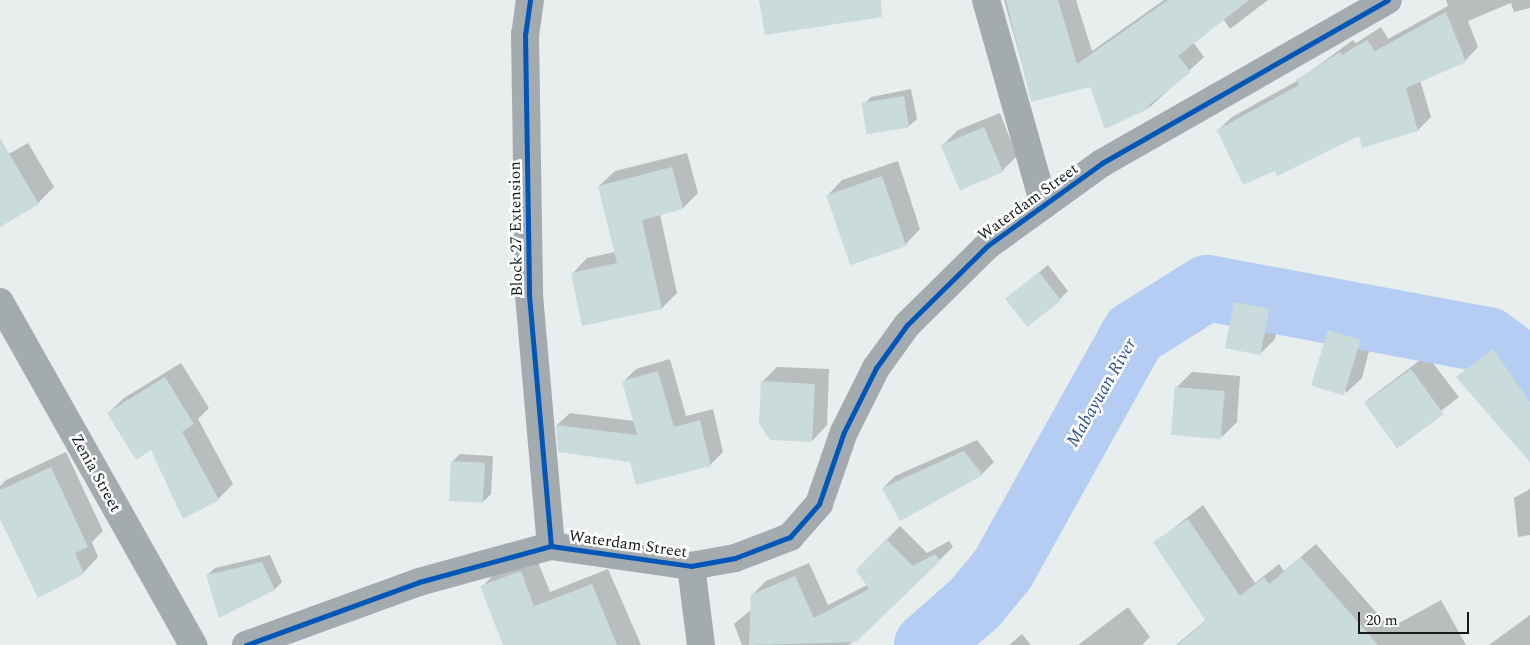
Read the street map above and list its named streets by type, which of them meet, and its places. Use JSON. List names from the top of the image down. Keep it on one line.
{"streets":{"street":["Waterdam Street","Block 27 Extension","Zenia Street"]},"crossings":[["Waterdam Street","Block 27 Extension"]],"water":["Mabayuan River"],"scale_bar":"20 m"}
